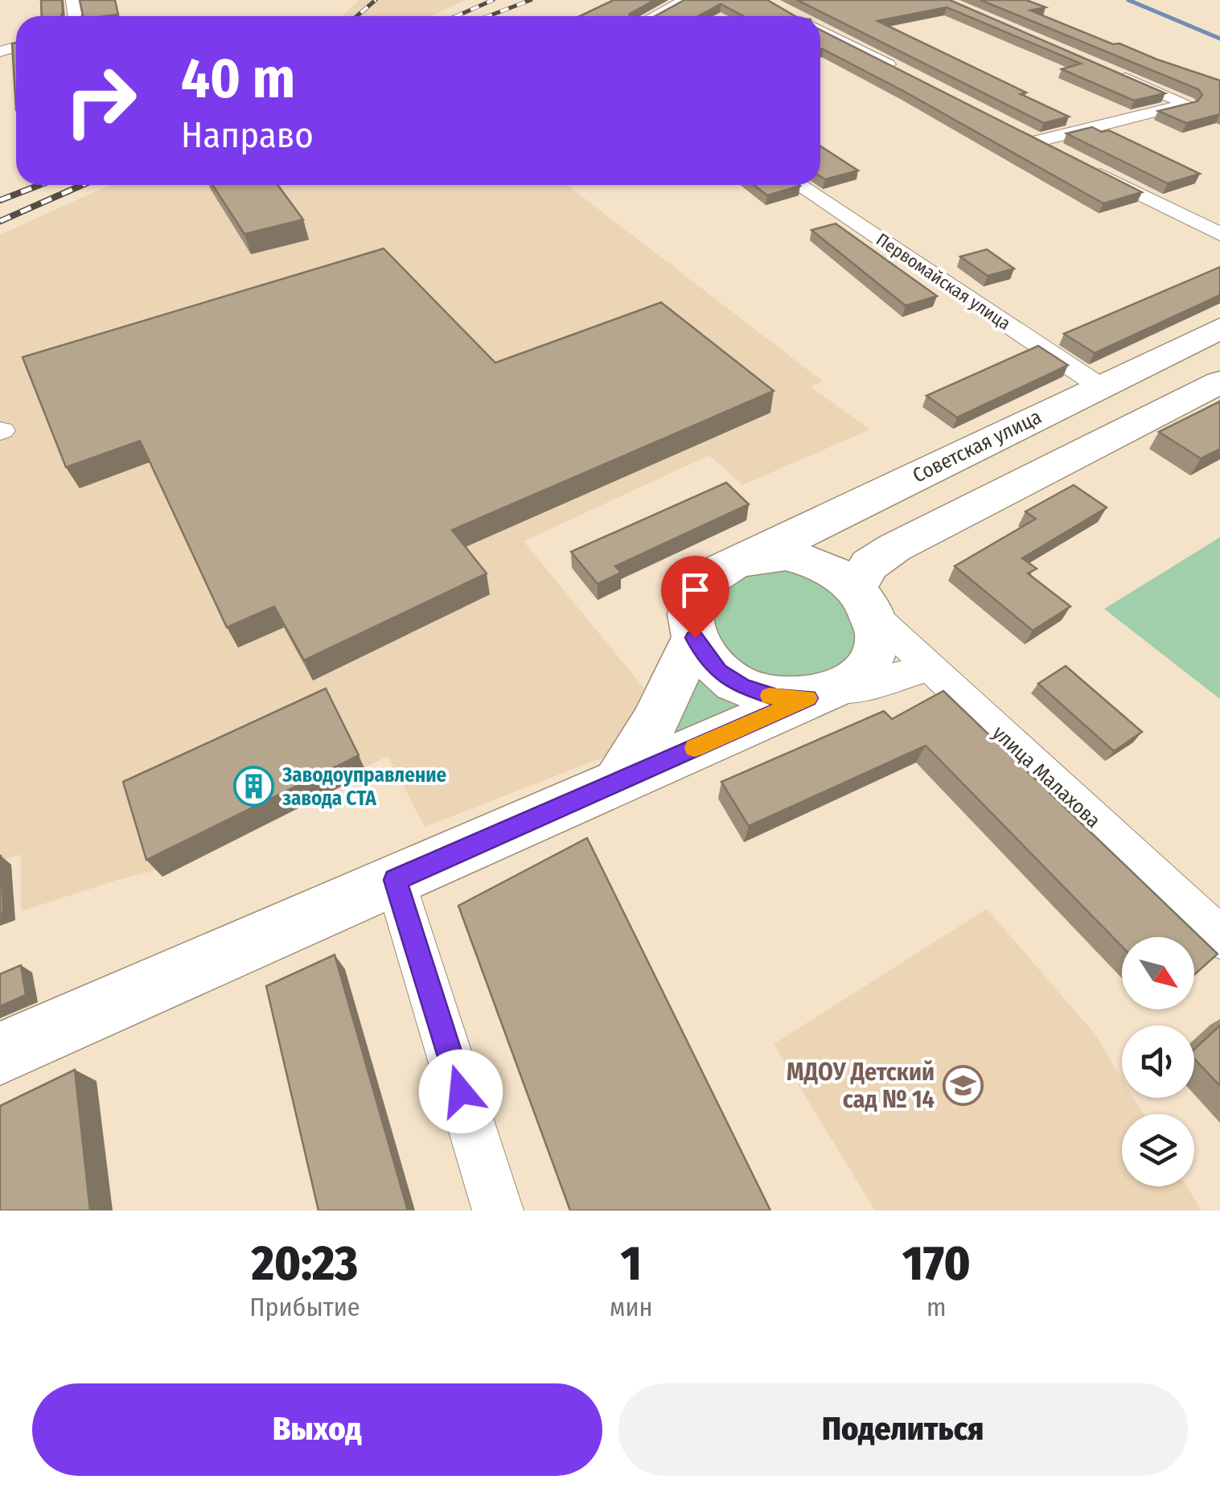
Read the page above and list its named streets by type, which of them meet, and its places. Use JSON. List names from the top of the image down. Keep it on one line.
{"streets":{"main road":["Советская улица"],"street":["Первомайская улица","улица Малахова"]},"crossings":[["Первомайская улица","Советская улица"],["Советская улица","улица Малахова"]],"places":{"building":["Заводоуправление завода СТА"],"school or university":["МДОУ Детский сад № 14"]},"north":"bottom right","page":{"turn":["40 m","Направо"],"eta":["20:23","Прибытие","1","мин","170","m"],"buttons":["Выход","Поделиться"]}}
